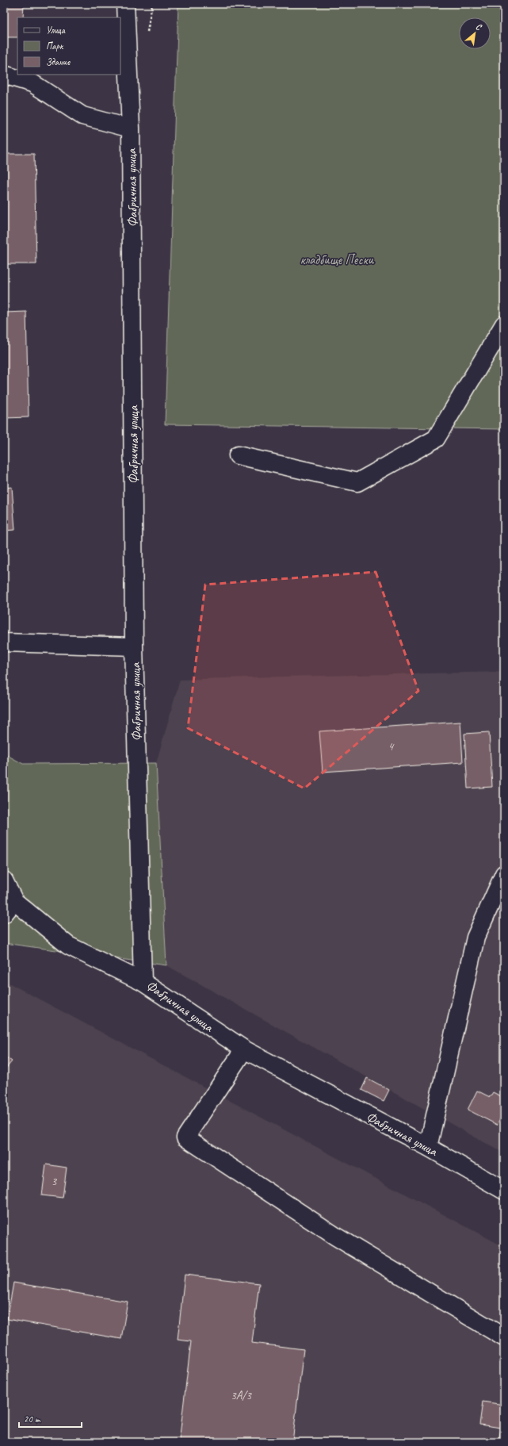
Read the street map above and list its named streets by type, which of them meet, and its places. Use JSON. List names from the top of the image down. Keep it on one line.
{"streets":{"street":["Фабричная улица"]},"parks":["кладбище Пески"],"house_numbers":["4","3","3А/3"],"legend":["Улица","Парк","Здание"],"scale_bar":"20 m","north":"top right"}
